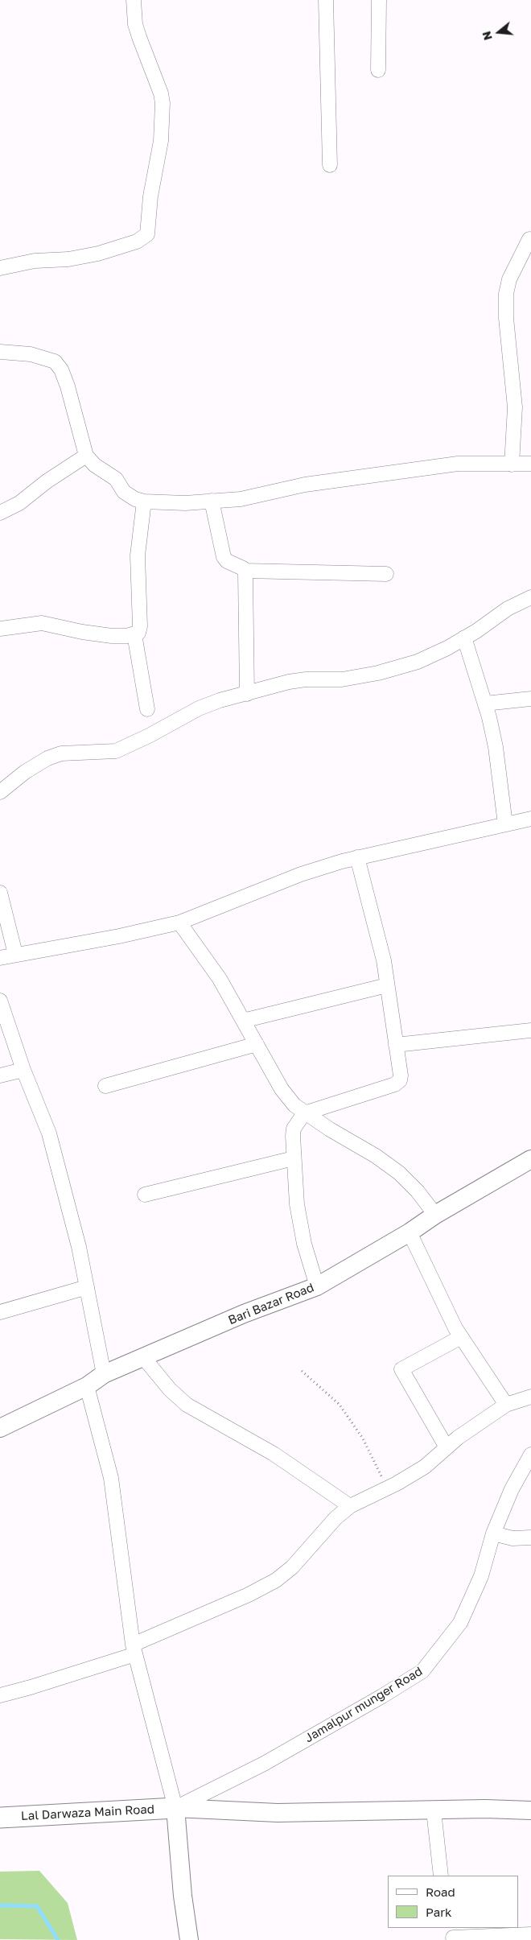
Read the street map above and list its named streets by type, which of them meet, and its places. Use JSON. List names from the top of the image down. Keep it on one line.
{"streets":{"main road":["Lal Darwaza Main Road"],"street":["Bari Bazar Road","Jamalpur munger Road"]},"crossings":[["Jamalpur munger Road","Lal Darwaza Main Road"]],"legend":["Road","Park"],"north":"left"}
